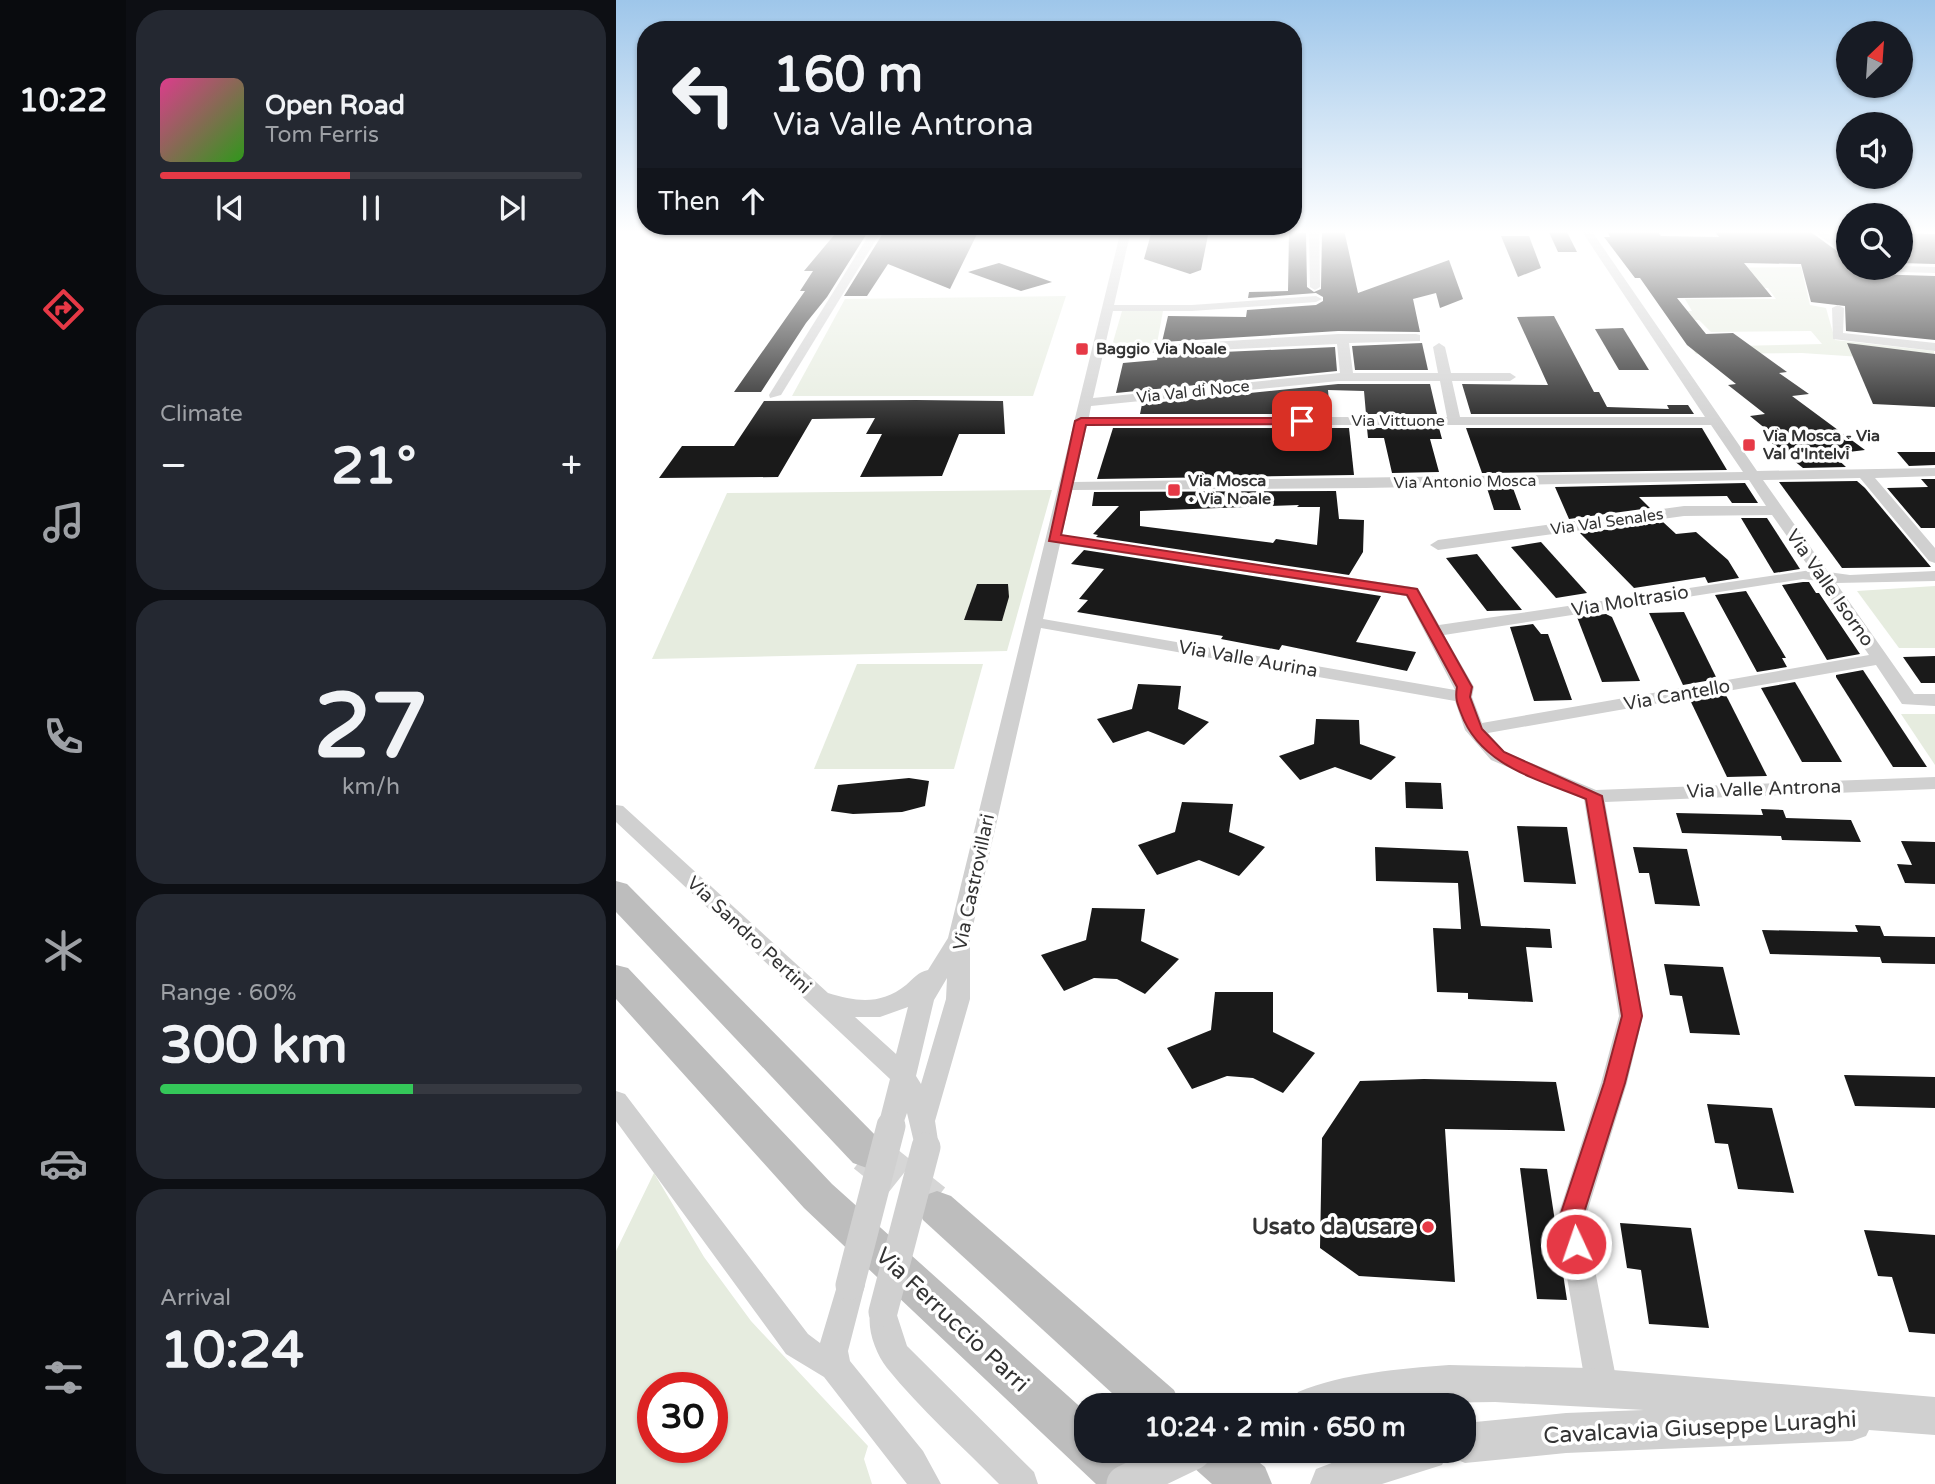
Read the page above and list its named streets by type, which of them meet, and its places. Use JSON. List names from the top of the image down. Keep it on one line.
{"streets":{"main road":["Via Ferruccio Parri"],"street":["Via Val di Noce","Via Vittuone","Via Antonio Mosca","Via Val Senales","Via Valle Isorno","Via Moltrasio","Via Valle Aurina","Via Cantello","Via Valle Antrona","Via Castrovillari","Via Sandro Pertini","Cavalcavia Giuseppe Luraghi"]},"crossings":[["Via Val di Noce","Via Castrovillari"],["Via Vittuone","Via Valle Isorno"],["Via Vittuone","Via Castrovillari"],["Via Antonio Mosca","Via Valle Isorno"],["Via Antonio Mosca","Via Castrovillari"],["Via Val Senales","Via Valle Isorno"],["Via Valle Isorno","Via Moltrasio"],["Via Valle Isorno","Via Cantello"],["Via Moltrasio","Via Valle Antrona"],["Via Valle Aurina","Via Valle Antrona"],["Via Valle Aurina","Via Castrovillari"],["Via Cantello","Via Valle Antrona"],["Via Valle Antrona","Via Castrovillari"],["Via Castrovillari","Via Sandro Pertini"]],"places":{"transit":["Baggio Via Noale","Via Mosca - Via Val d'Intelvi","Via Mosca - Via Noale"],"other":["Usato da usare"]},"north":"top right","page":{"tabs":"10:22","turn":["160 m","Via Valle Antrona"],"song":["Open Road","Tom Ferris"],"then":"Then","tile":["Climate",["27","km/h"],["Range · 60%","300 km"],["Arrival","10:24"]],"heat":["−","21°","+"],"limit":"30","trip":"10:24 · 2 min · 650 m"}}
